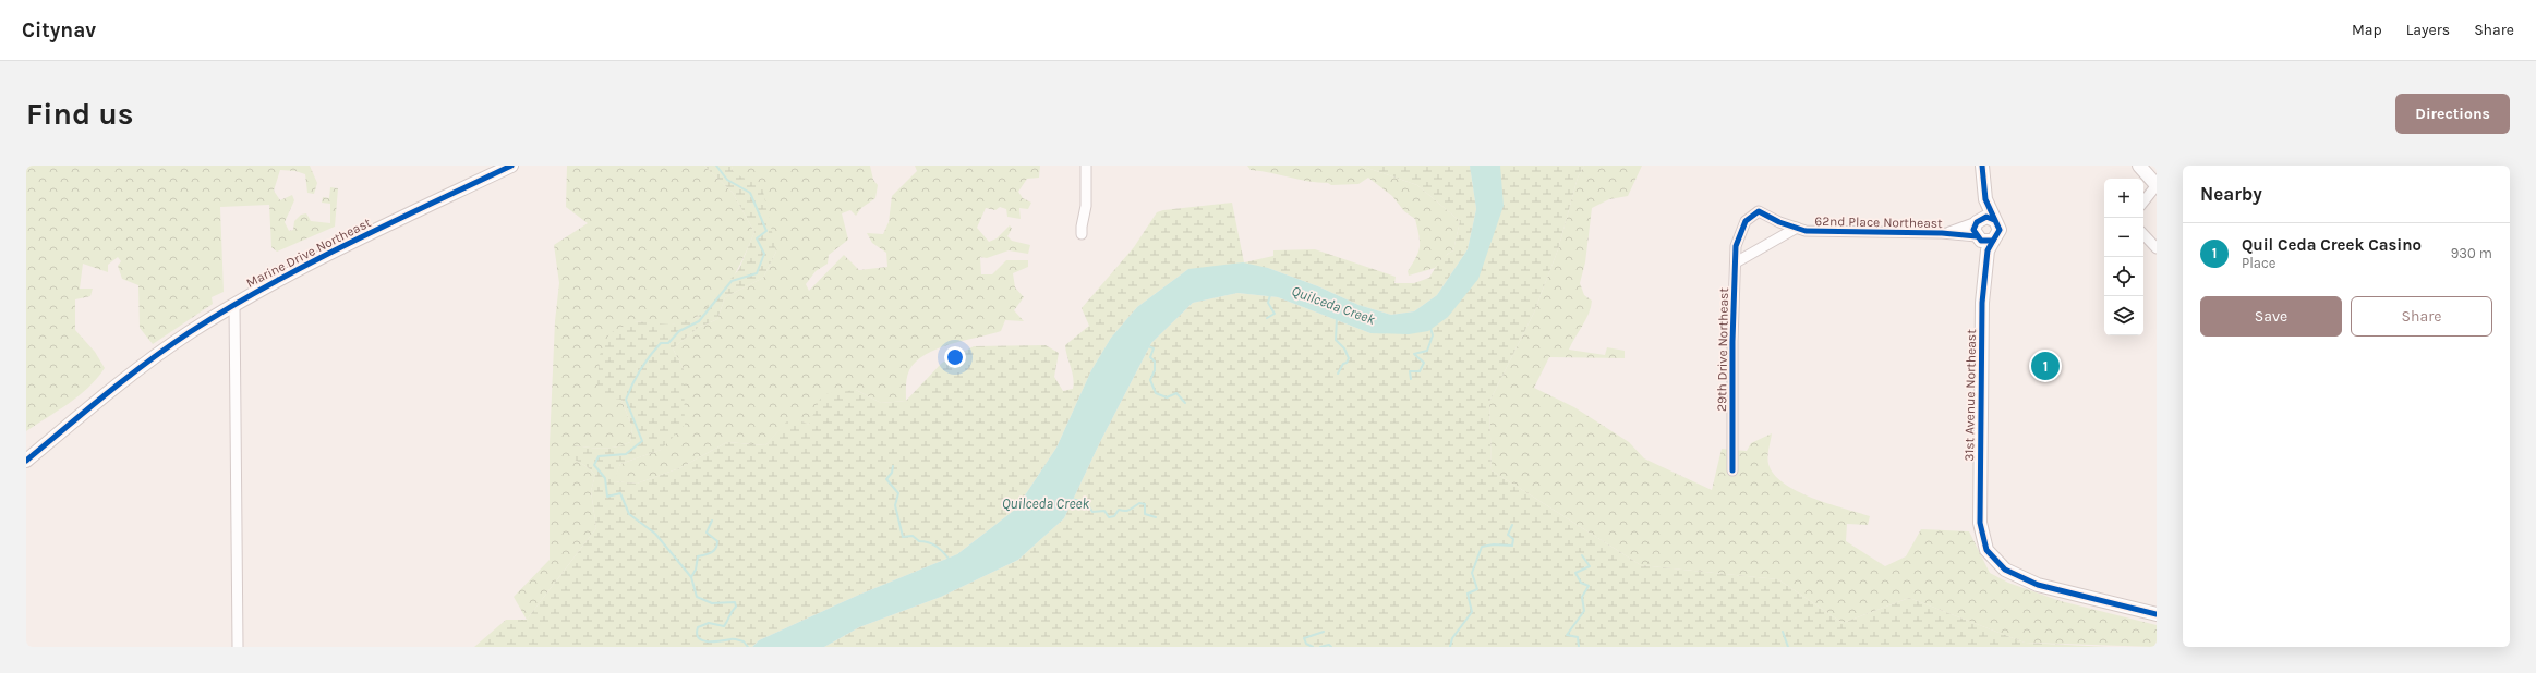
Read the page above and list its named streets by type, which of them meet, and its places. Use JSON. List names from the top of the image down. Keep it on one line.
{"streets":{"street":["62nd Place Northeast","Marine Drive Northeast","29th Drive Northeast","31st Avenue Northeast"]},"crossings":[["62nd Place Northeast","29th Drive Northeast"],["62nd Place Northeast","31st Avenue Northeast"]],"water":["Quilceda Creek"],"page":{"header":"Citynav","nav":["Map","Layers","Share"],"buttons":["Directions",["Save","Share"]],"title":"Find us","heading":"Nearby","map_buttons":["+","−"],"list":[{"mark":"1","name":"Quil Ceda Creek Casino","note":"Place","value":"930 m"}],"pins":"1"}}
